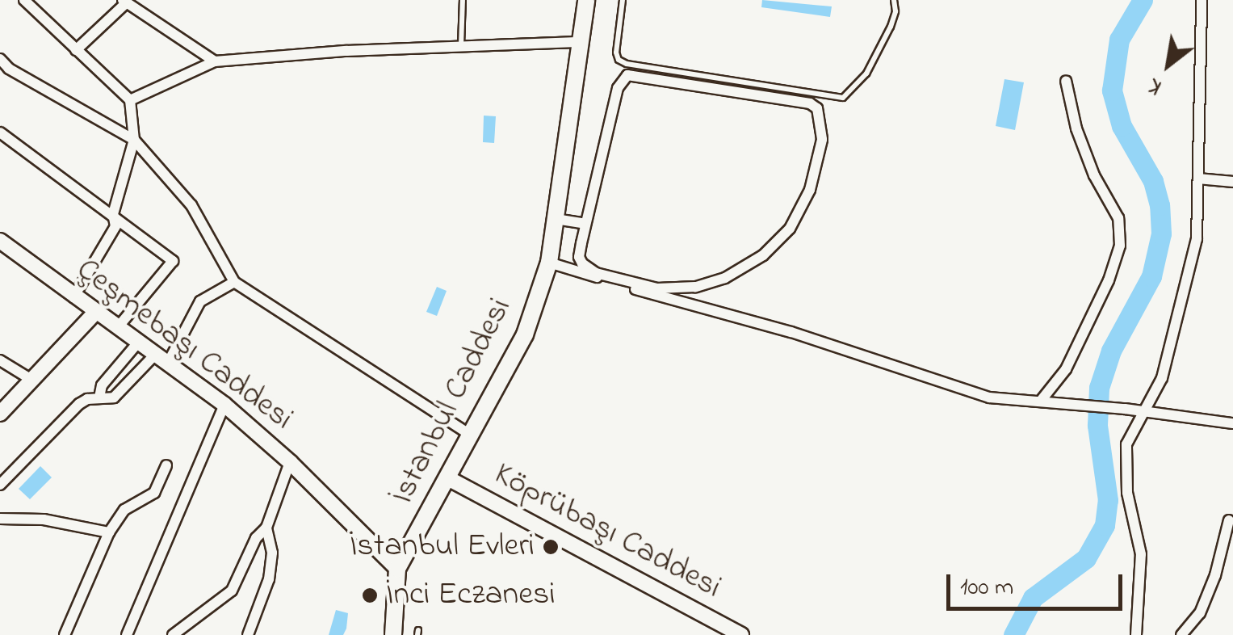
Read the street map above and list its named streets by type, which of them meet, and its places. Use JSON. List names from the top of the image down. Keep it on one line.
{"streets":{"main road":["Çeşmebaşı Caddesi","İstanbul Caddesi","Köprübaşı Caddesi"]},"crossings":[["Çeşmebaşı Caddesi","İstanbul Caddesi"],["İstanbul Caddesi","Köprübaşı Caddesi"]],"places":["İstanbul Evleri","İnci Eczanesi"],"scale_bar":"100 m","north":"bottom left"}
